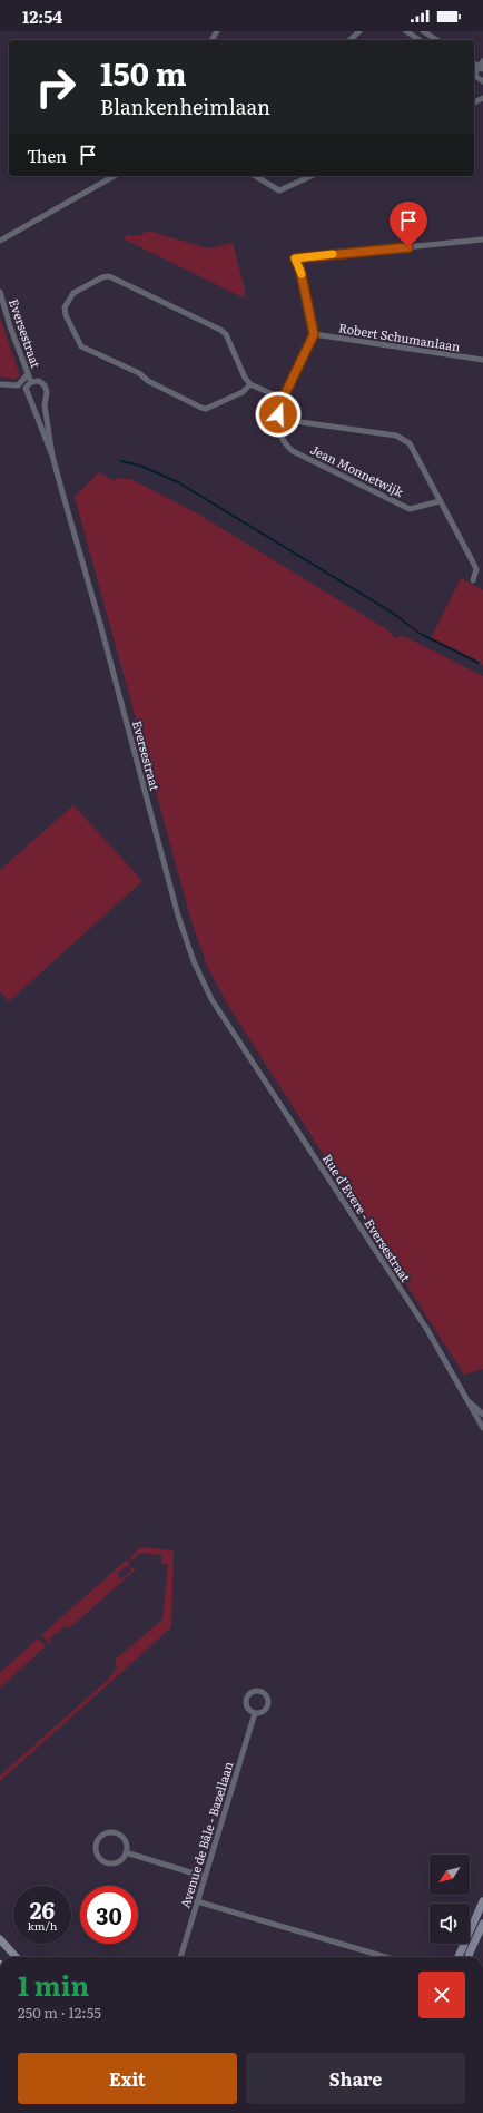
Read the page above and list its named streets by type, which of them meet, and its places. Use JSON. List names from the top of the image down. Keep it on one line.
{"streets":{"street":["Eversestraat","Robert Schumanlaan","Jean Monnetwijk","Rue d'Evere - Eversestraat","Avenue de Bâle - Bazellaan"]},"crossings":[["Eversestraat","Rue d'Evere - Eversestraat"]],"north":"bottom left","page":{"status":"12:54","turn":["150 m","Blankenheimlaan"],"then":"Then","speed":"26 km/h","limit":"30","heading":["1 min","250 m · 12:55"],"buttons":["Exit","Share"]}}
